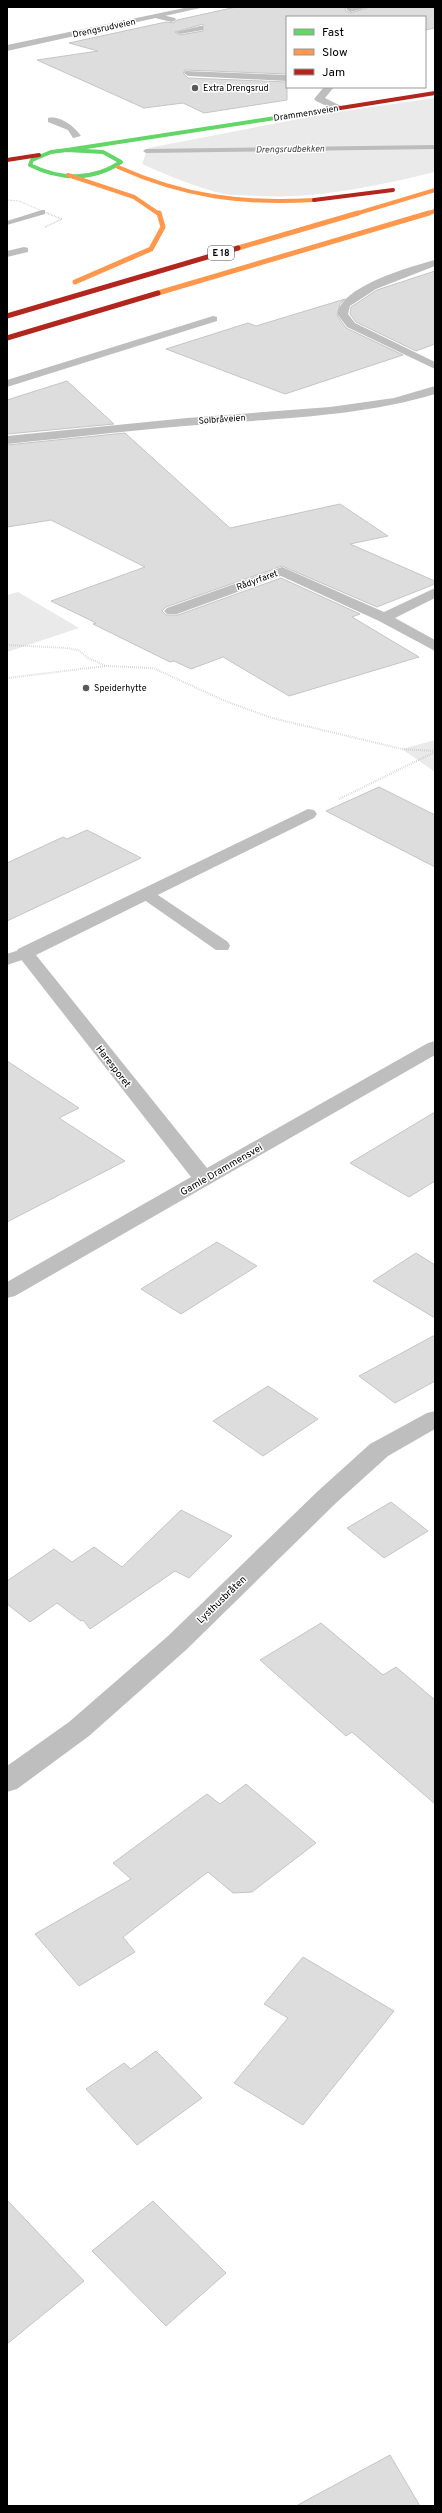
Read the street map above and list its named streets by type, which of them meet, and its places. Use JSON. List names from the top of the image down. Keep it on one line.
{"streets":{"main road":["Drammensveien","E 18"],"street":["Drengsrudveien","Solbråveien","Rådyrfaret","Haresporet","Gamle Drammensvei","Lysthusbråten"]},"crossings":[["Haresporet","Gamle Drammensvei"]],"water":["Drengsrudbekken"],"places":["Extra Drengsrud","Speiderhytte"],"legend":["Fast","Slow","Jam"]}
